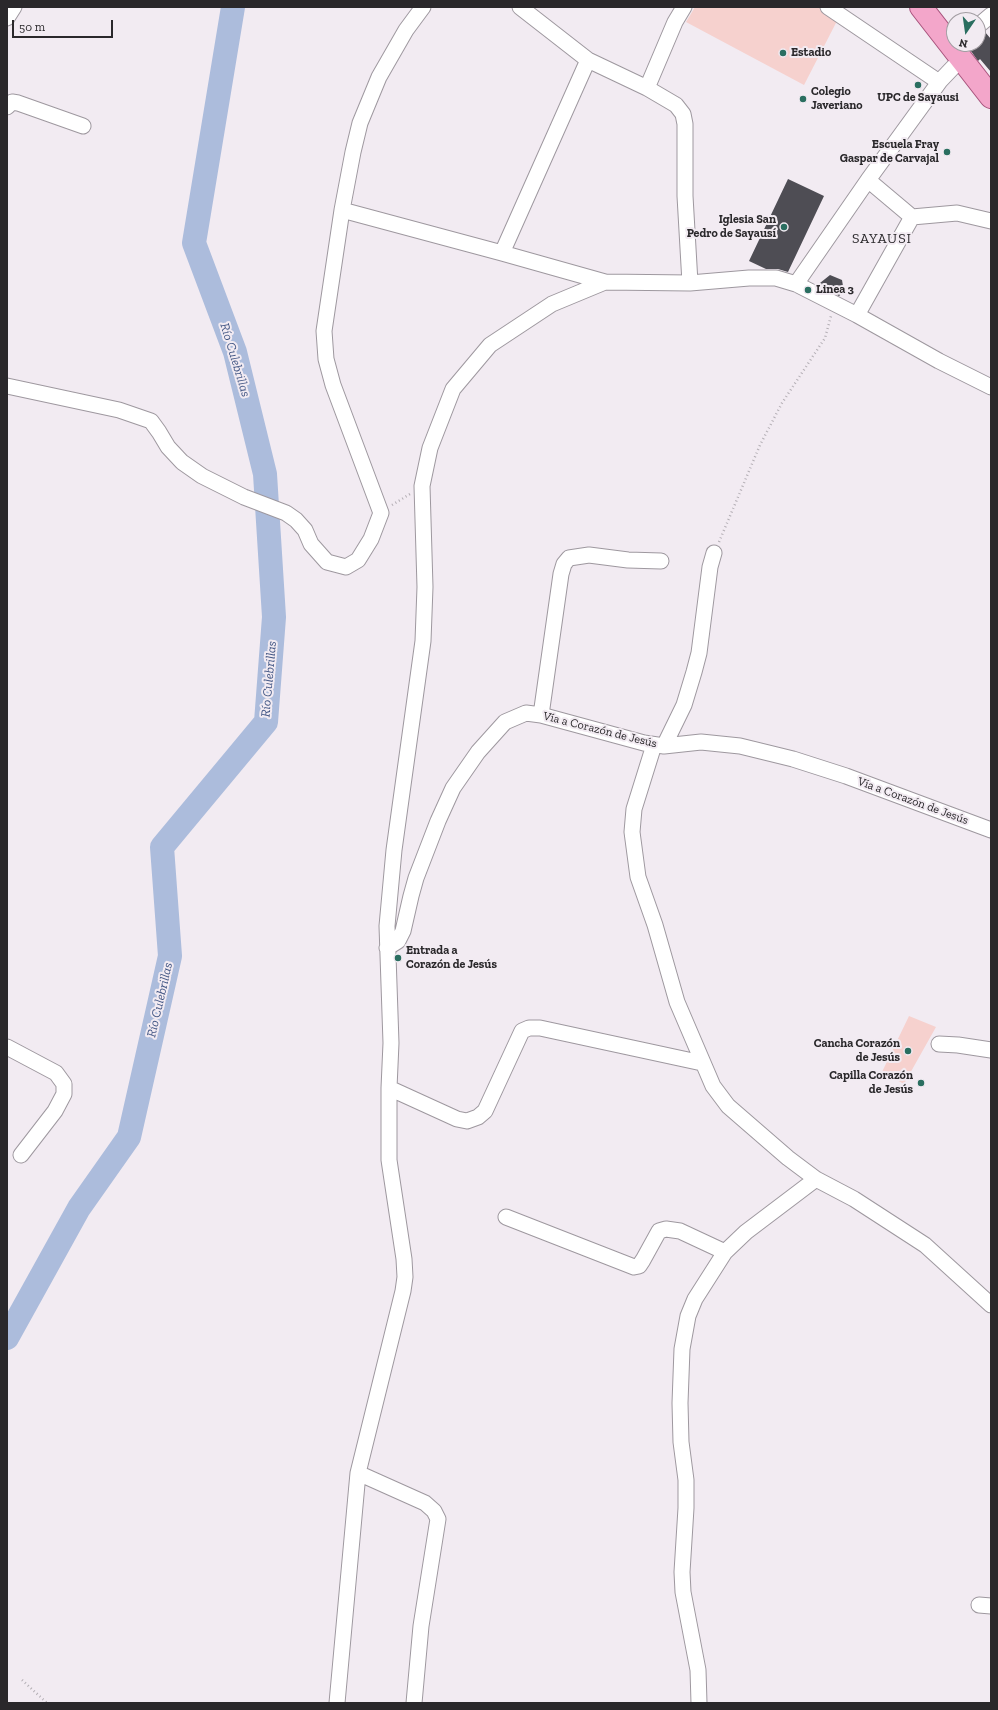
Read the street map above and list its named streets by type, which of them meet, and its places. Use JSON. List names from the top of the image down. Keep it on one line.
{"streets":{"street":["Vía a Corazón de Jesús"]},"districts":["SAYAUSI"],"water":["Río Culebrillas"],"places":["Estadio","UPC de Sayausi","Colegio Javeriano","Escuela Fray Gaspar de Carvajal","Iglesia San Pedro de Sayausí","Linea 3","Entrada a Corazón de Jesús","Cancha Corazón de Jesús","Capilla Corazón de Jesús"],"scale_bar":"50 m","north":"bottom"}
